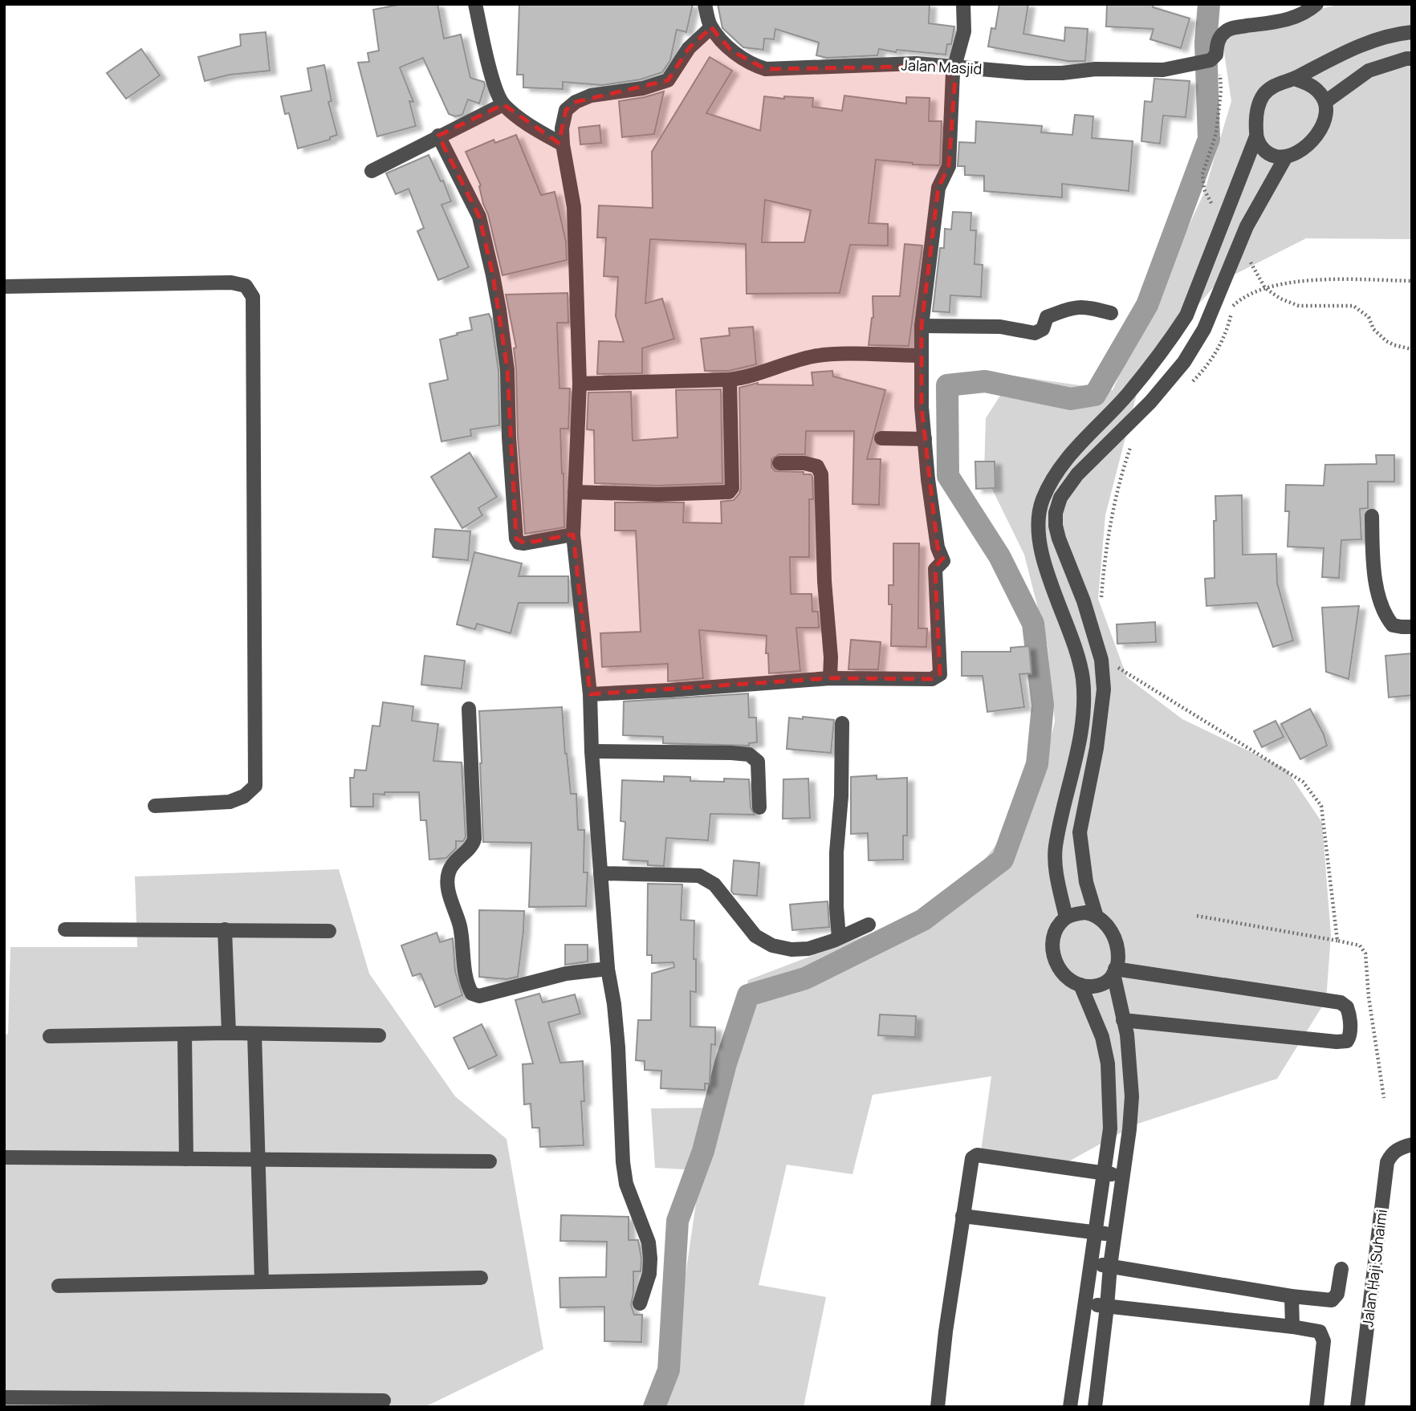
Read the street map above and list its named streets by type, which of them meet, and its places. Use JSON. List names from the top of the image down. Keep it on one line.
{"streets":{"street":["Jalan Masjid","Jalan Haji Suhaimi"]}}
